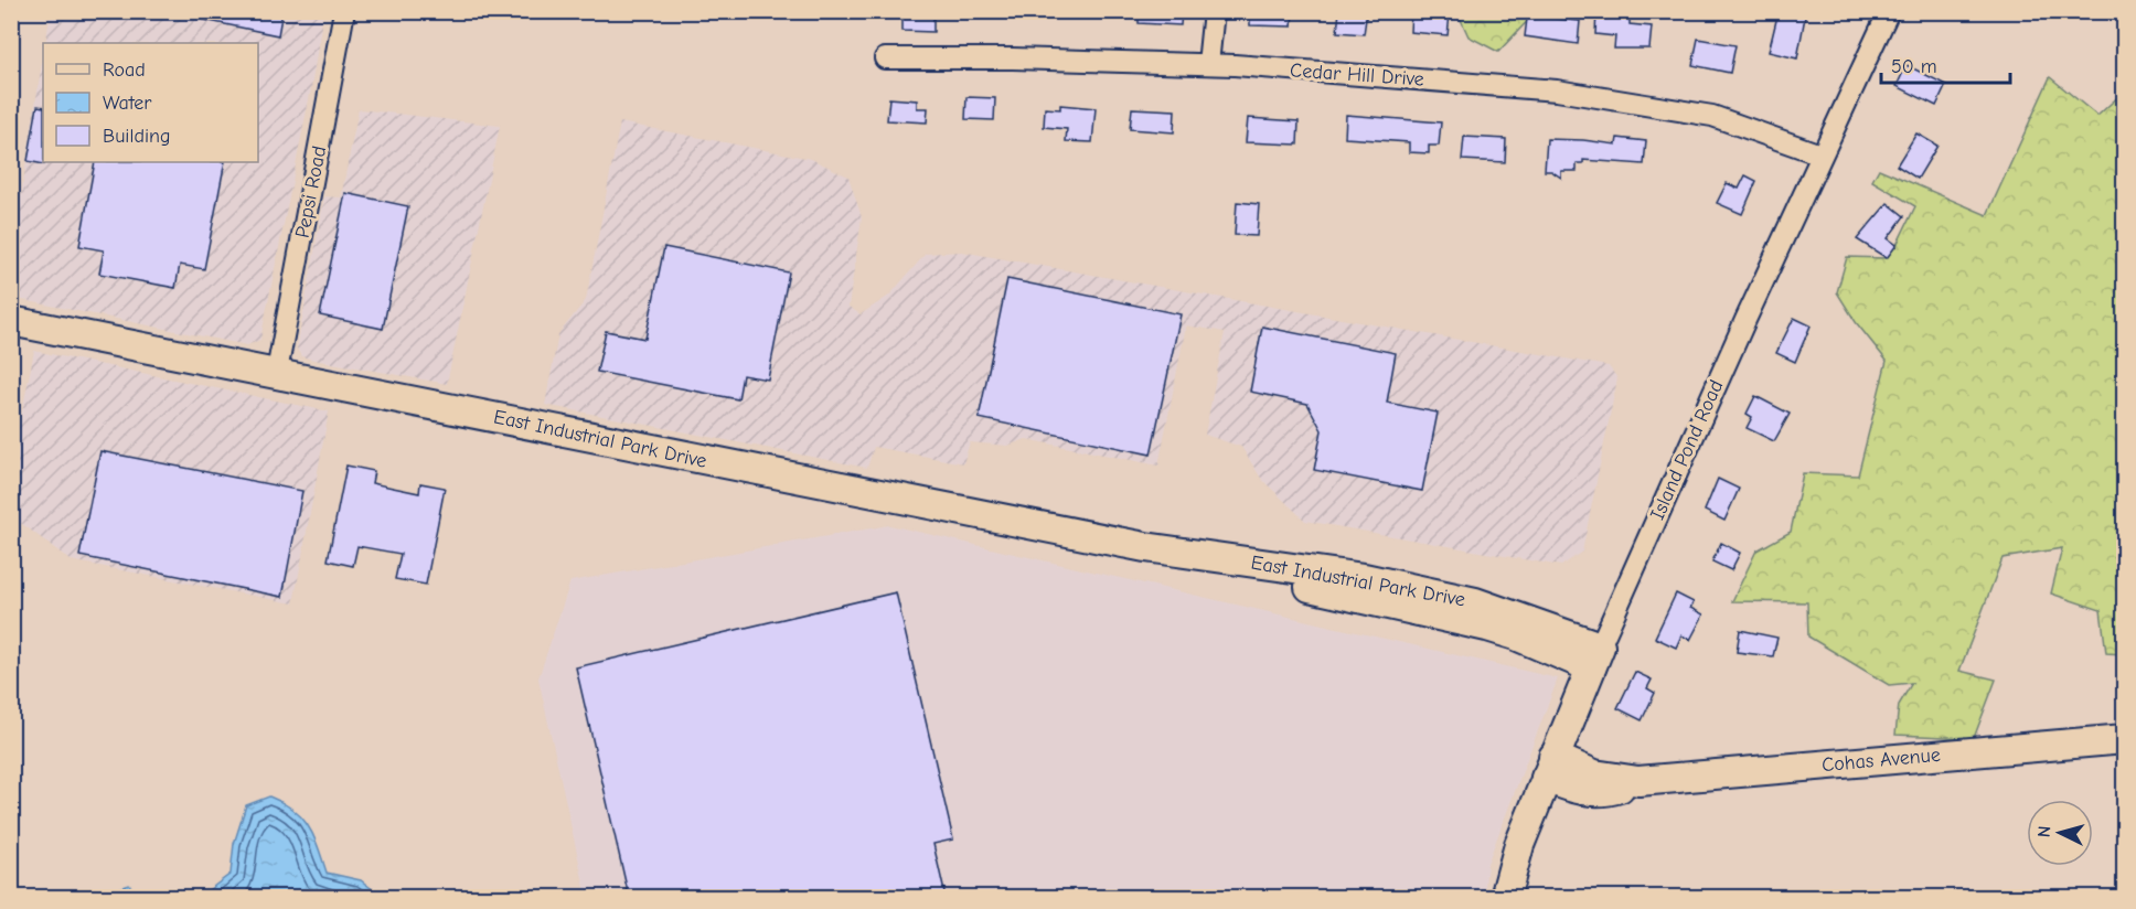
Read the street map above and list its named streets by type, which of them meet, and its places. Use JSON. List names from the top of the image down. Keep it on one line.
{"streets":{"street":["Cedar Hill Drive","Pepsi Road","East Industrial Park Drive","Island Pond Road","Cohas Avenue"]},"crossings":[["Cedar Hill Drive","Island Pond Road"],["Pepsi Road","East Industrial Park Drive"],["East Industrial Park Drive","Island Pond Road"],["Island Pond Road","Cohas Avenue"]],"legend":["Road","Water","Building"],"scale_bar":"50 m","north":"left"}
